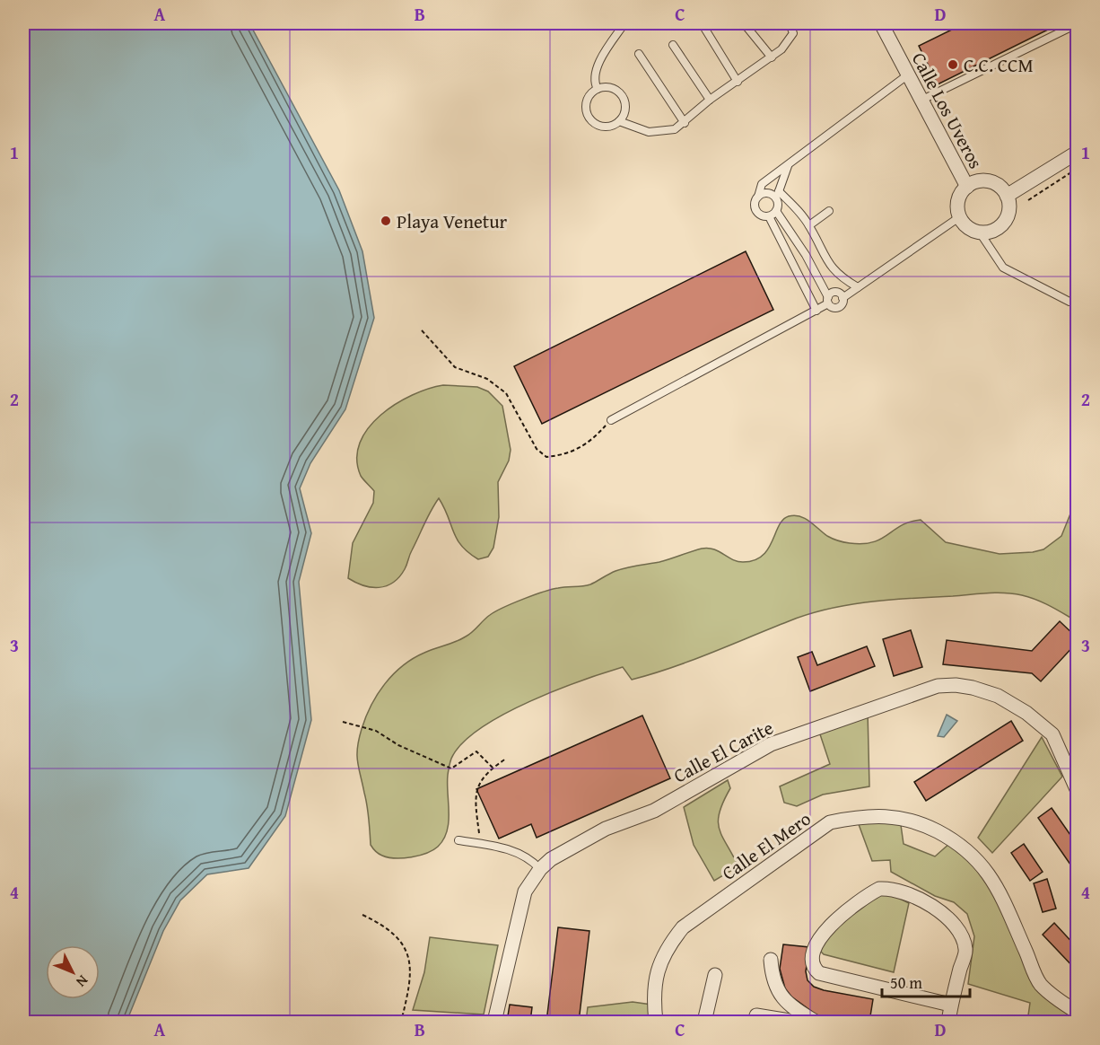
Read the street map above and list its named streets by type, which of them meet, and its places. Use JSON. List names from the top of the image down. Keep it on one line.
{"streets":{"street":["Calle Los Uveros","Calle El Carite","Calle El Mero"]},"places":["C.C. CCM","Playa Venetur"],"scale_bar":"50 m","north":"bottom right","grid":{"columns":["A","B","C","D"],"rows":["1","2","3","4"]}}
